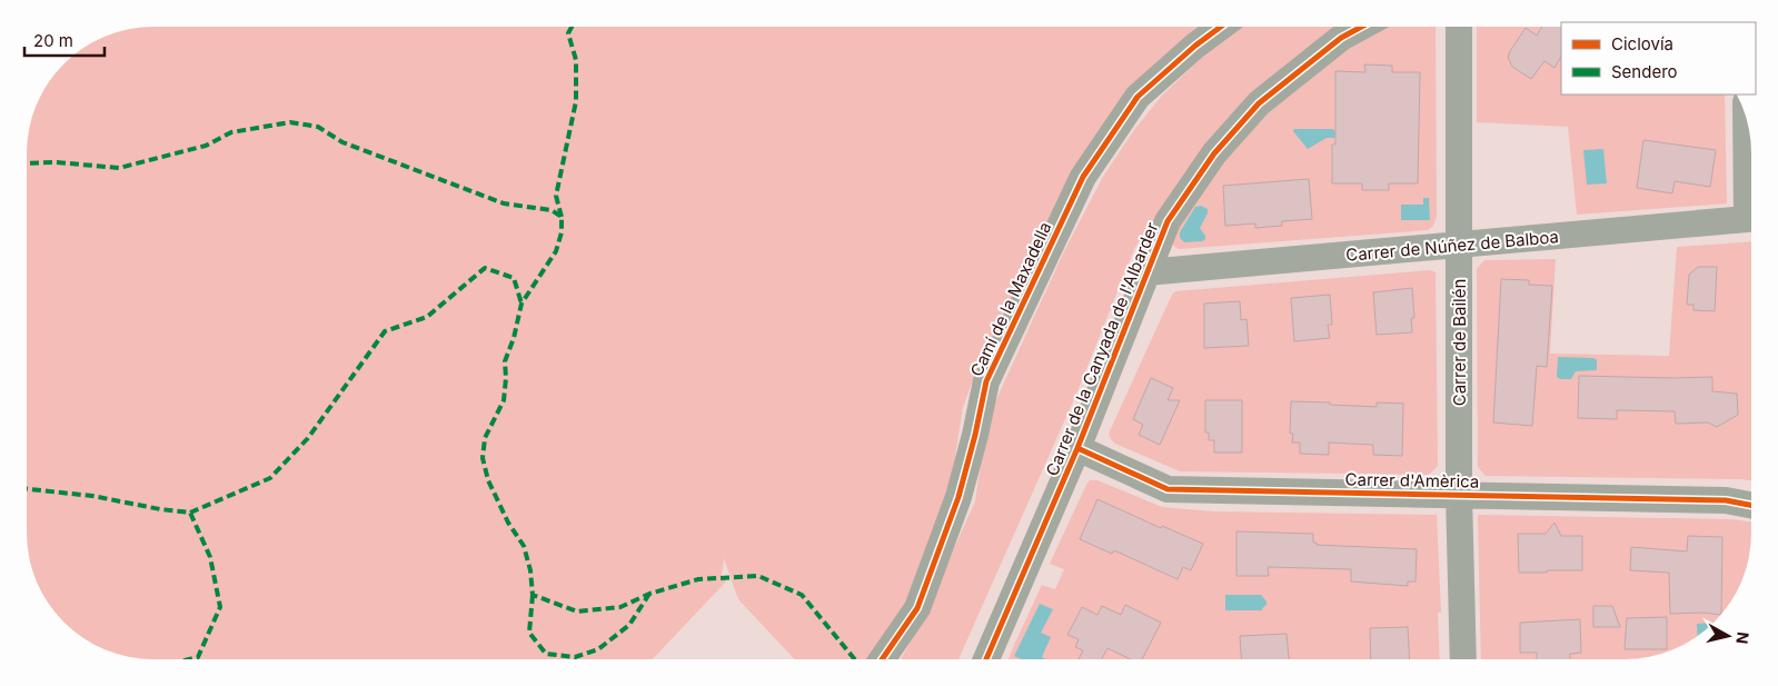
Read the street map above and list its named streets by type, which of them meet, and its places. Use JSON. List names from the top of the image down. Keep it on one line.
{"streets":{"street":["Carrer de Núñez de Balboa","Camí de la Maxadella","Carrer de Bailén","Carrer de la Canyada de l'Albarder","Carrer d'Amèrica"]},"crossings":[["Carrer de Núñez de Balboa","Carrer de Bailén"],["Carrer de Núñez de Balboa","Carrer de la Canyada de l'Albarder"],["Carrer de Bailén","Carrer d'Amèrica"],["Carrer de la Canyada de l'Albarder","Carrer d'Amèrica"]],"legend":["Ciclovía","Sendero"],"scale_bar":"20 m","north":"right"}
